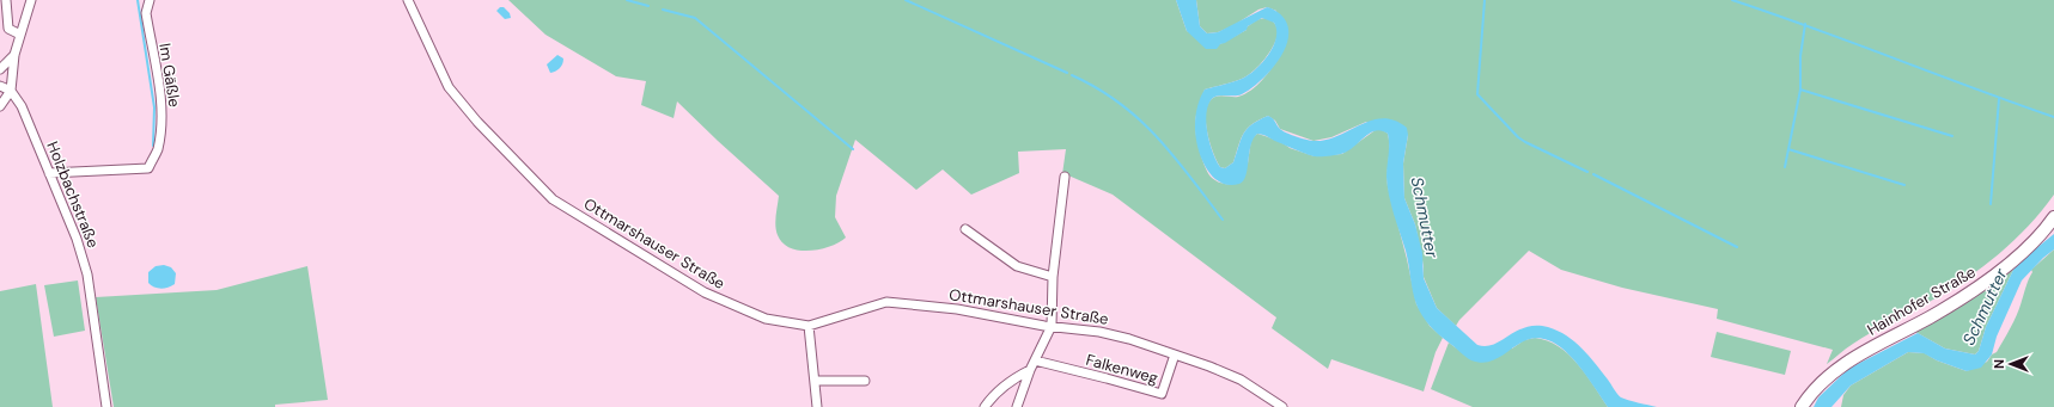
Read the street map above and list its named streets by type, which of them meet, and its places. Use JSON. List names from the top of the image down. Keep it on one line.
{"streets":{"street":["Im Gäßle","Holzbachstraße","Ottmarshauser Straße","Hainhofer Straße","Falkenweg"]},"crossings":[["Im Gäßle","Holzbachstraße"],["Ottmarshauser Straße","Falkenweg"]],"water":["Schmutter"],"north":"left"}
